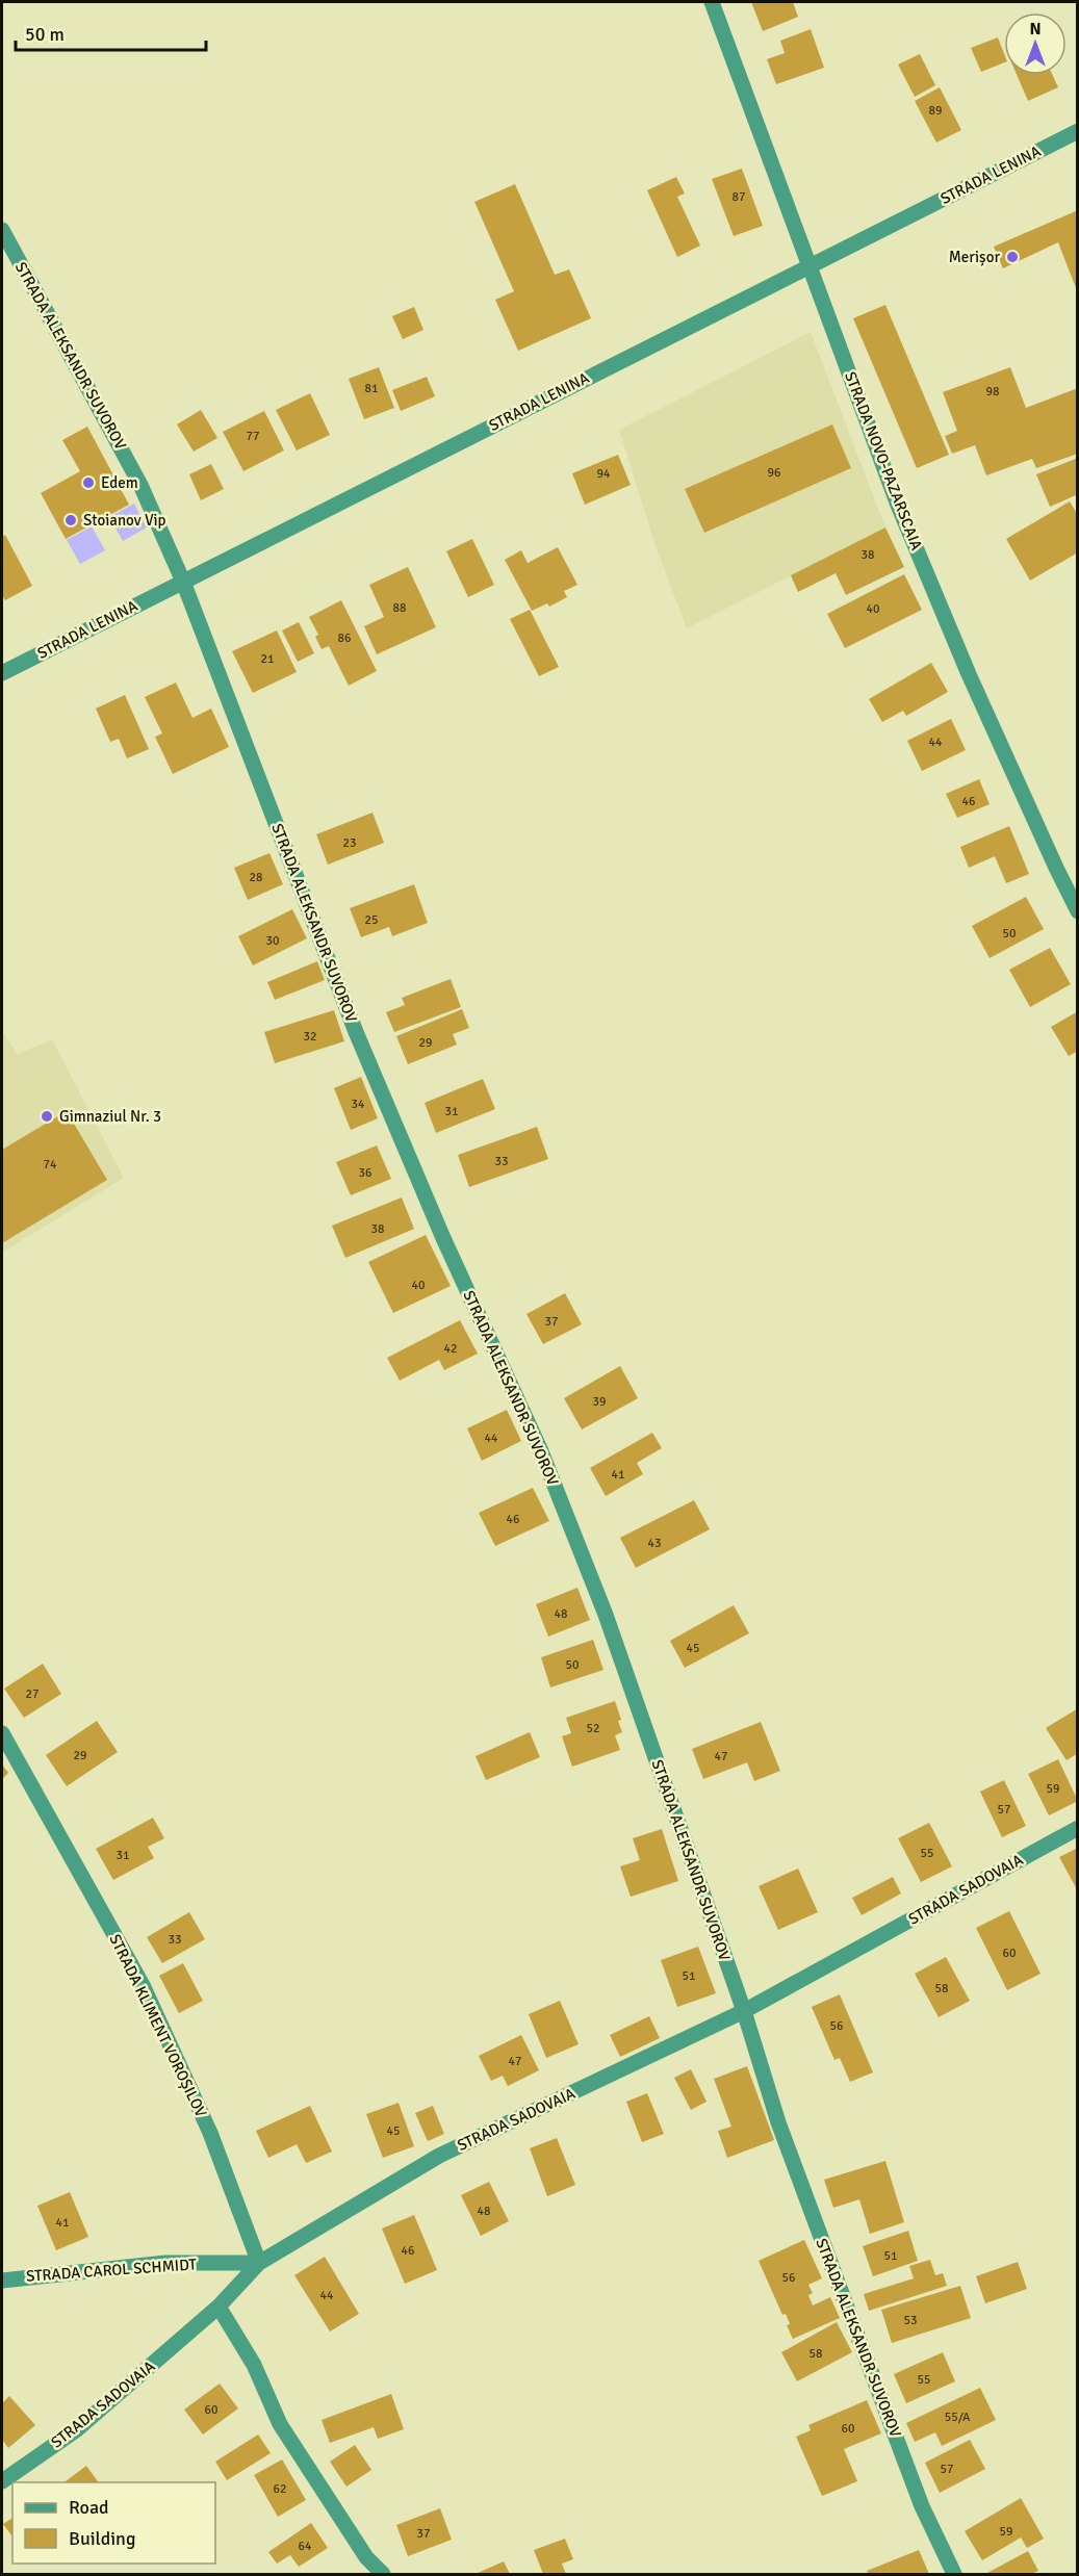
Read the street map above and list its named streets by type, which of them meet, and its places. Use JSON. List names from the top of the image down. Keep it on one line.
{"streets":{"street":["STRADA LENINA","STRADA ALEKSANDR SUVOROV","STRADA NOVO-PAZARSCAIA","STRADA SADOVAIA","STRADA KLIMENT VOROȘILOV","STRADA CAROL SCHMIDT"]},"crossings":[["STRADA LENINA","STRADA ALEKSANDR SUVOROV"],["STRADA LENINA","STRADA NOVO-PAZARSCAIA"],["STRADA ALEKSANDR SUVOROV","STRADA SADOVAIA"],["STRADA SADOVAIA","STRADA KLIMENT VOROȘILOV"],["STRADA SADOVAIA","STRADA CAROL SCHMIDT"],["STRADA KLIMENT VOROȘILOV","STRADA CAROL SCHMIDT"]],"places":["Merișor","Edem","Stoianov Vip","Gimnaziul Nr. 3"],"house_numbers":["89","87","81","98","77","96","94","38","88","40","86","21","44","46","23","28","25","50","30","32","29","34","31","33","74","36","38","40","37","42","39","44","41","46","43","48","45","50","27","52","29","47","59","57","55","31","33","60","51","58","56","47","45","48","41","46","51","56","44","53","58","55","60","55/A","60","57","62","59","37","64"],"legend":["Road","Building"],"scale_bar":"50 m","north":"top"}
